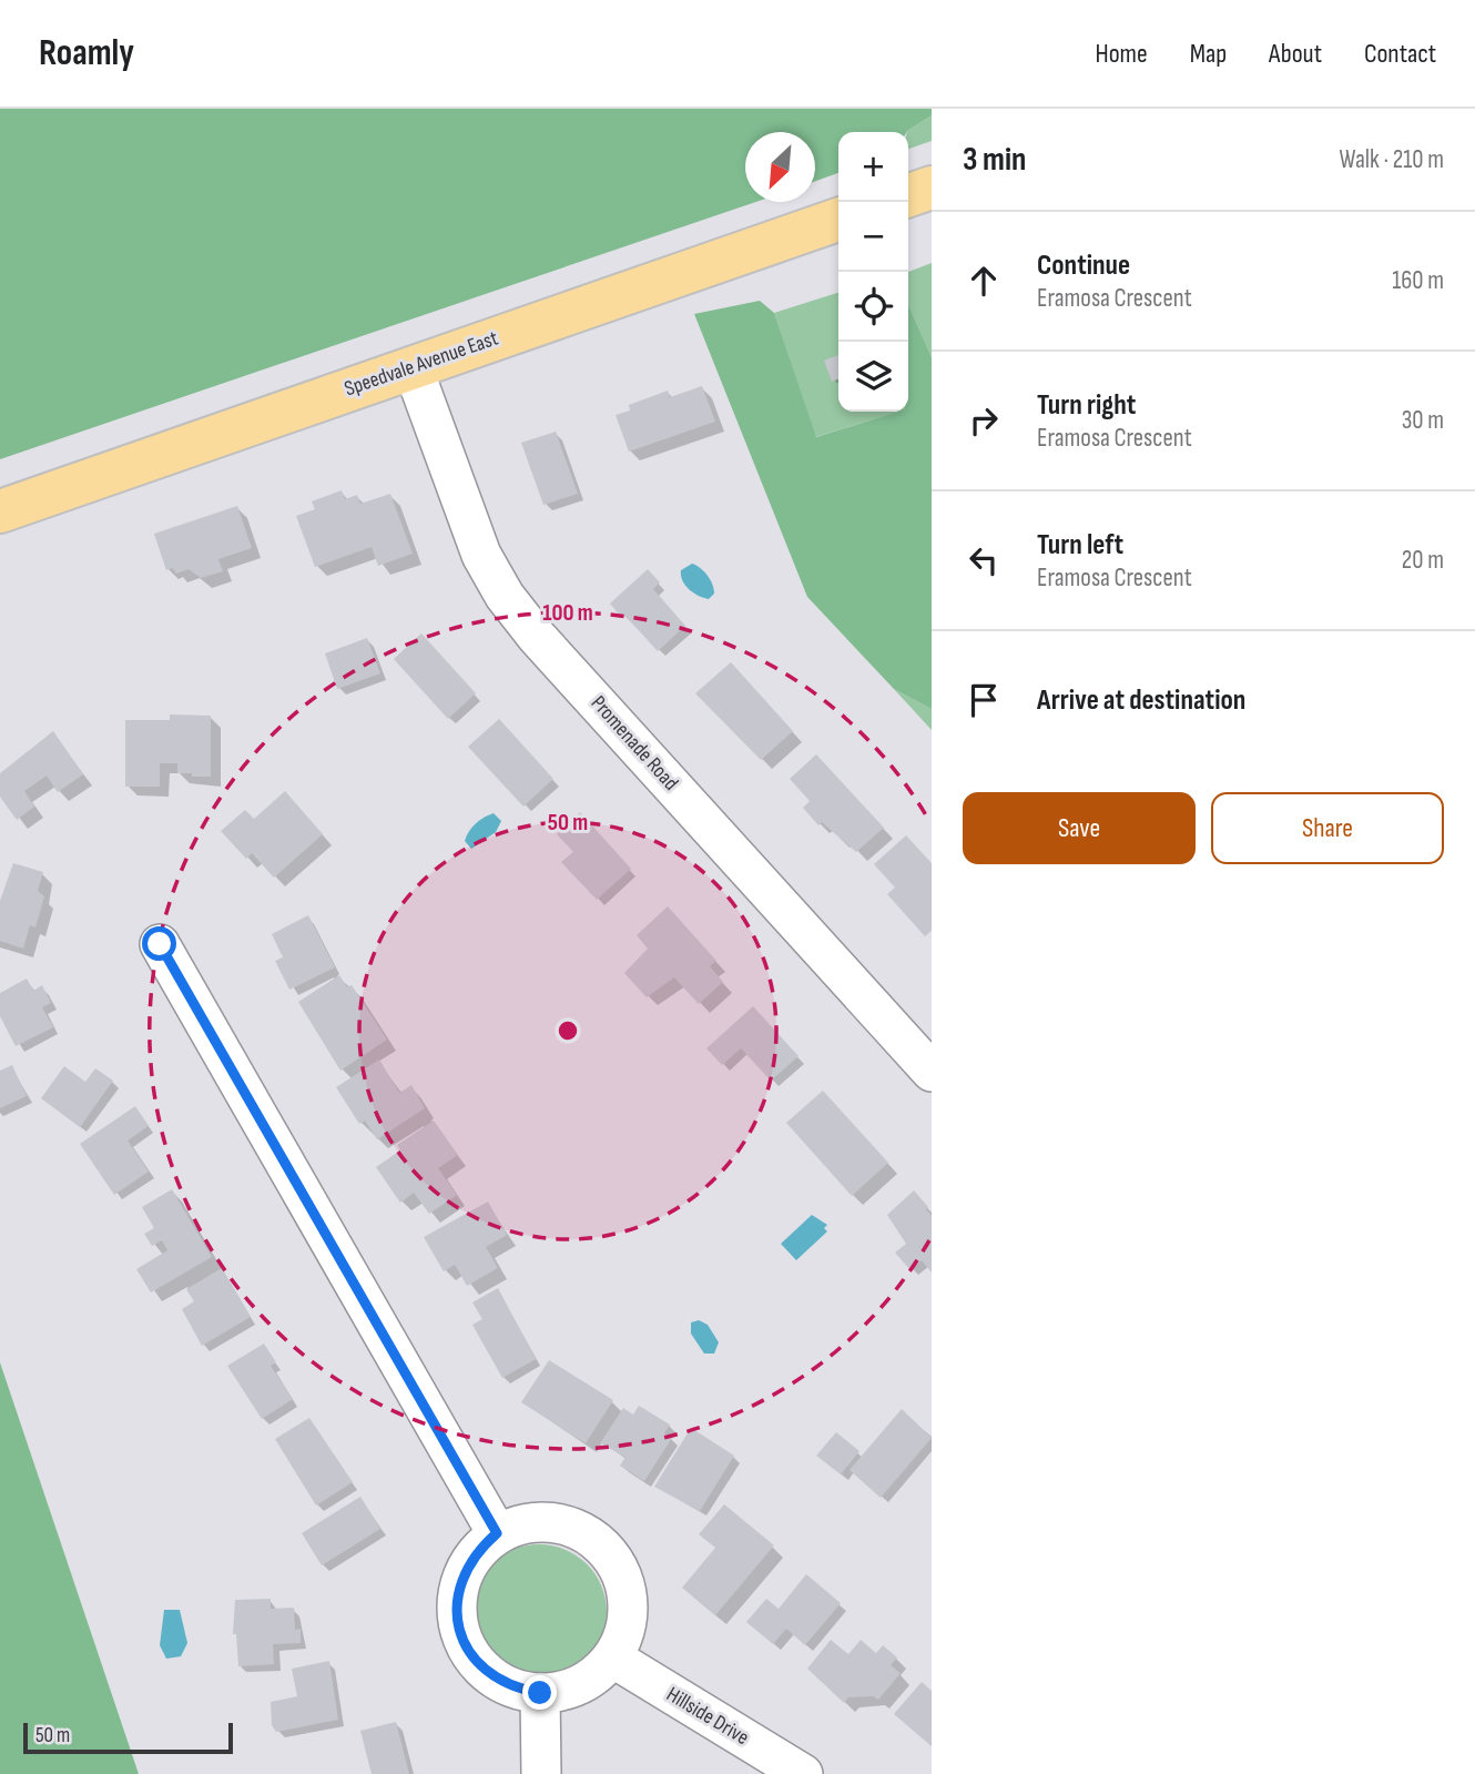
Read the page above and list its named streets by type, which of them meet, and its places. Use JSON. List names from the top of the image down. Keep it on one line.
{"streets":{"main road":["Speedvale Avenue East"],"street":["Promenade Road","Hillside Drive"]},"crossings":[["Speedvale Avenue East","Promenade Road"]],"scale_bar":"50 m","north":"bottom left","page":{"header":"Roamly","nav":["Home","Map","About","Contact"],"heading":["3 min","Walk · 210 m"],"map_buttons":["+","−"],"list":[["Continue","Eramosa Crescent","160 m"],["Turn right","Eramosa Crescent","30 m"],["Turn left","Eramosa Crescent","20 m"],"Arrive at destination"],"buttons":["Save","Share"],"scale":"50 m"},"rings":["100 m","50 m"]}
